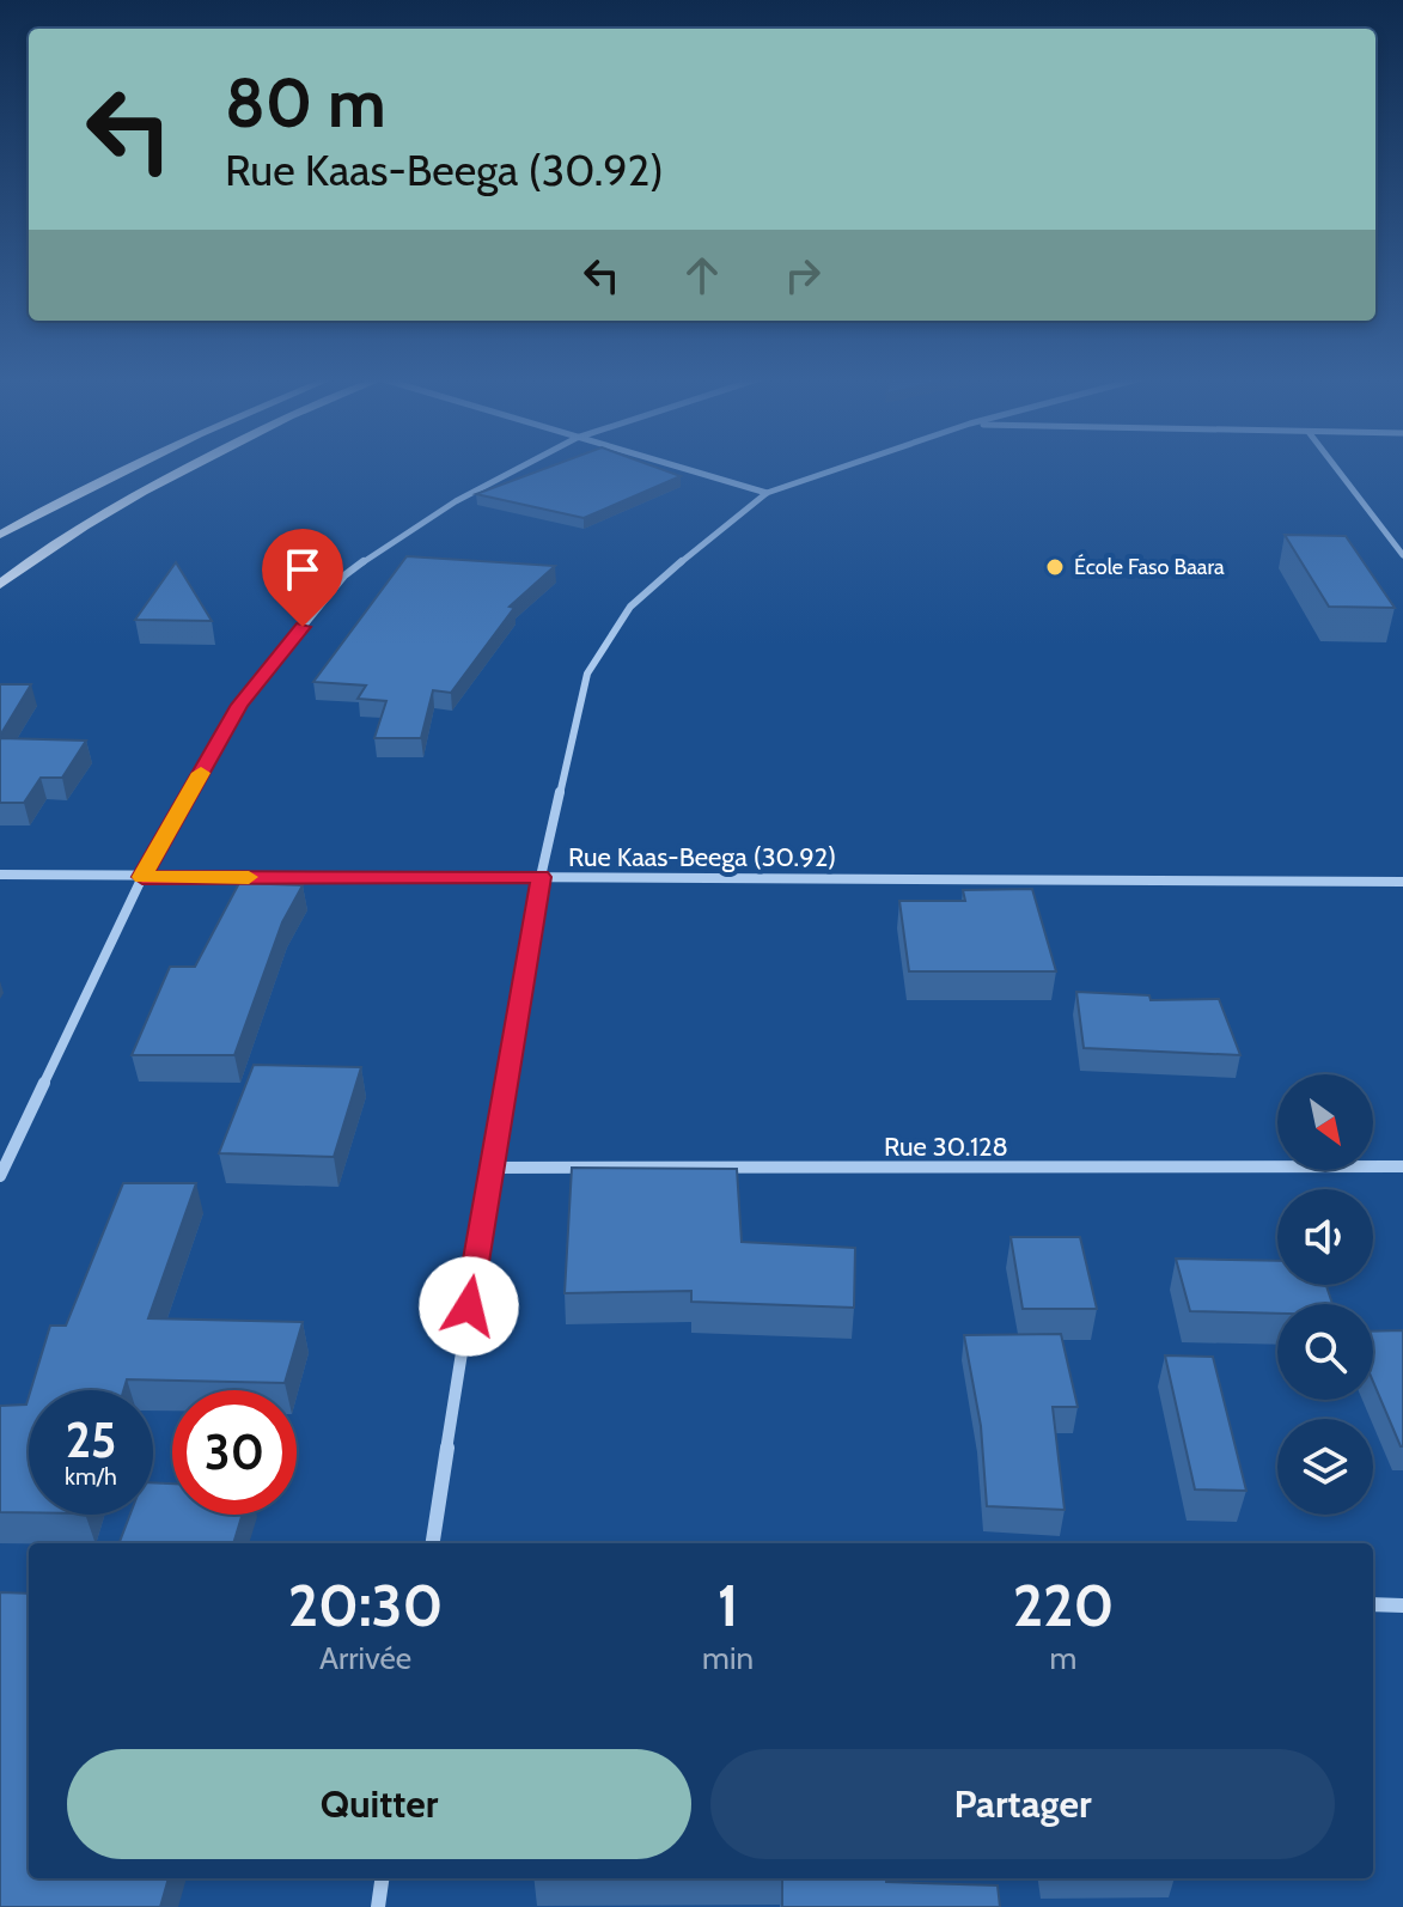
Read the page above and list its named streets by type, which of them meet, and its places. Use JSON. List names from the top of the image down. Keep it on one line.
{"streets":{"street":["Rue Kaas-Beega (30.92)","Rue 30.128"]},"places":["École Faso Baara"],"north":"bottom right","page":{"turn":["80 m","Rue Kaas-Beega (30.92)"],"speed":"25 km/h","limit":"30","eta":["20:30","Arrivée","1","min","220","m"],"buttons":["Quitter","Partager"]}}
